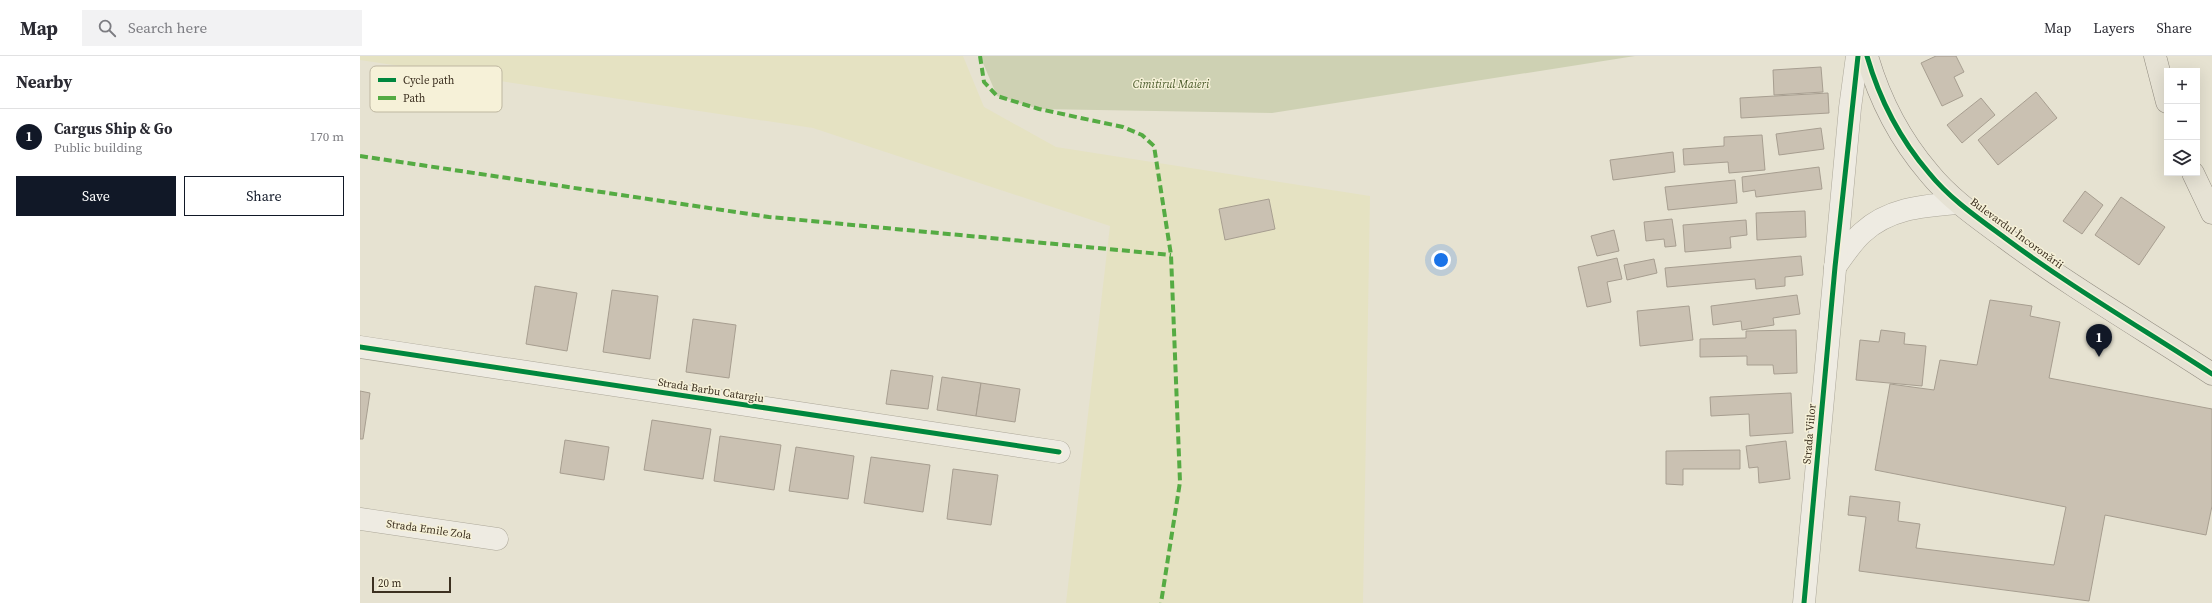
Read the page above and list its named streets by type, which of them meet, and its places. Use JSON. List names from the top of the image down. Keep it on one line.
{"streets":{"main road":["Bulevardul Încoronării"],"street":["Strada Barbu Catargiu","Strada Viilor","Strada Emile Zola"]},"parks":["Cimitirul Maieri"],"legend":["Cycle path","Path"],"scale_bar":"20 m","page":{"header":"Map","search":"Search here","nav":["Map","Layers","Share"],"heading":"Nearby","map_buttons":["+","−"],"list":[{"mark":"1","name":"Cargus Ship & Go","note":"Public building","value":"170 m"}],"buttons":["Save","Share"],"pins":"1","scale":"20 m"}}
